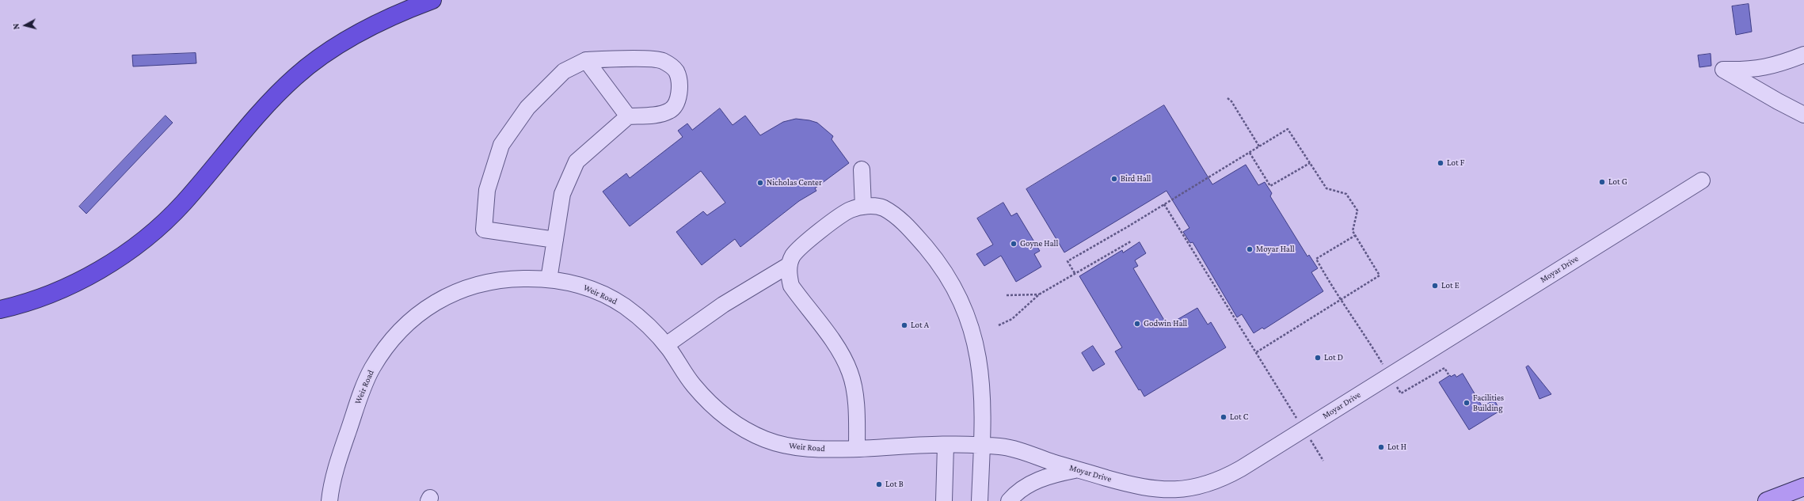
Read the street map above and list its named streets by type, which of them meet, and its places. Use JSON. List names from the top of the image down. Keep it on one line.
{"streets":{"lane":["Moyar Drive","Weir Road"]},"crossings":[["Moyar Drive","Weir Road"]],"places":["Lot F","Bird Hall","Lot G","Nicholas Center","Goyne Hall","Moyar Hall","Lot E","Godwin Hall","Lot A","Lot D","Facilities Building","Lot C","Lot H","Lot B"],"north":"left"}
